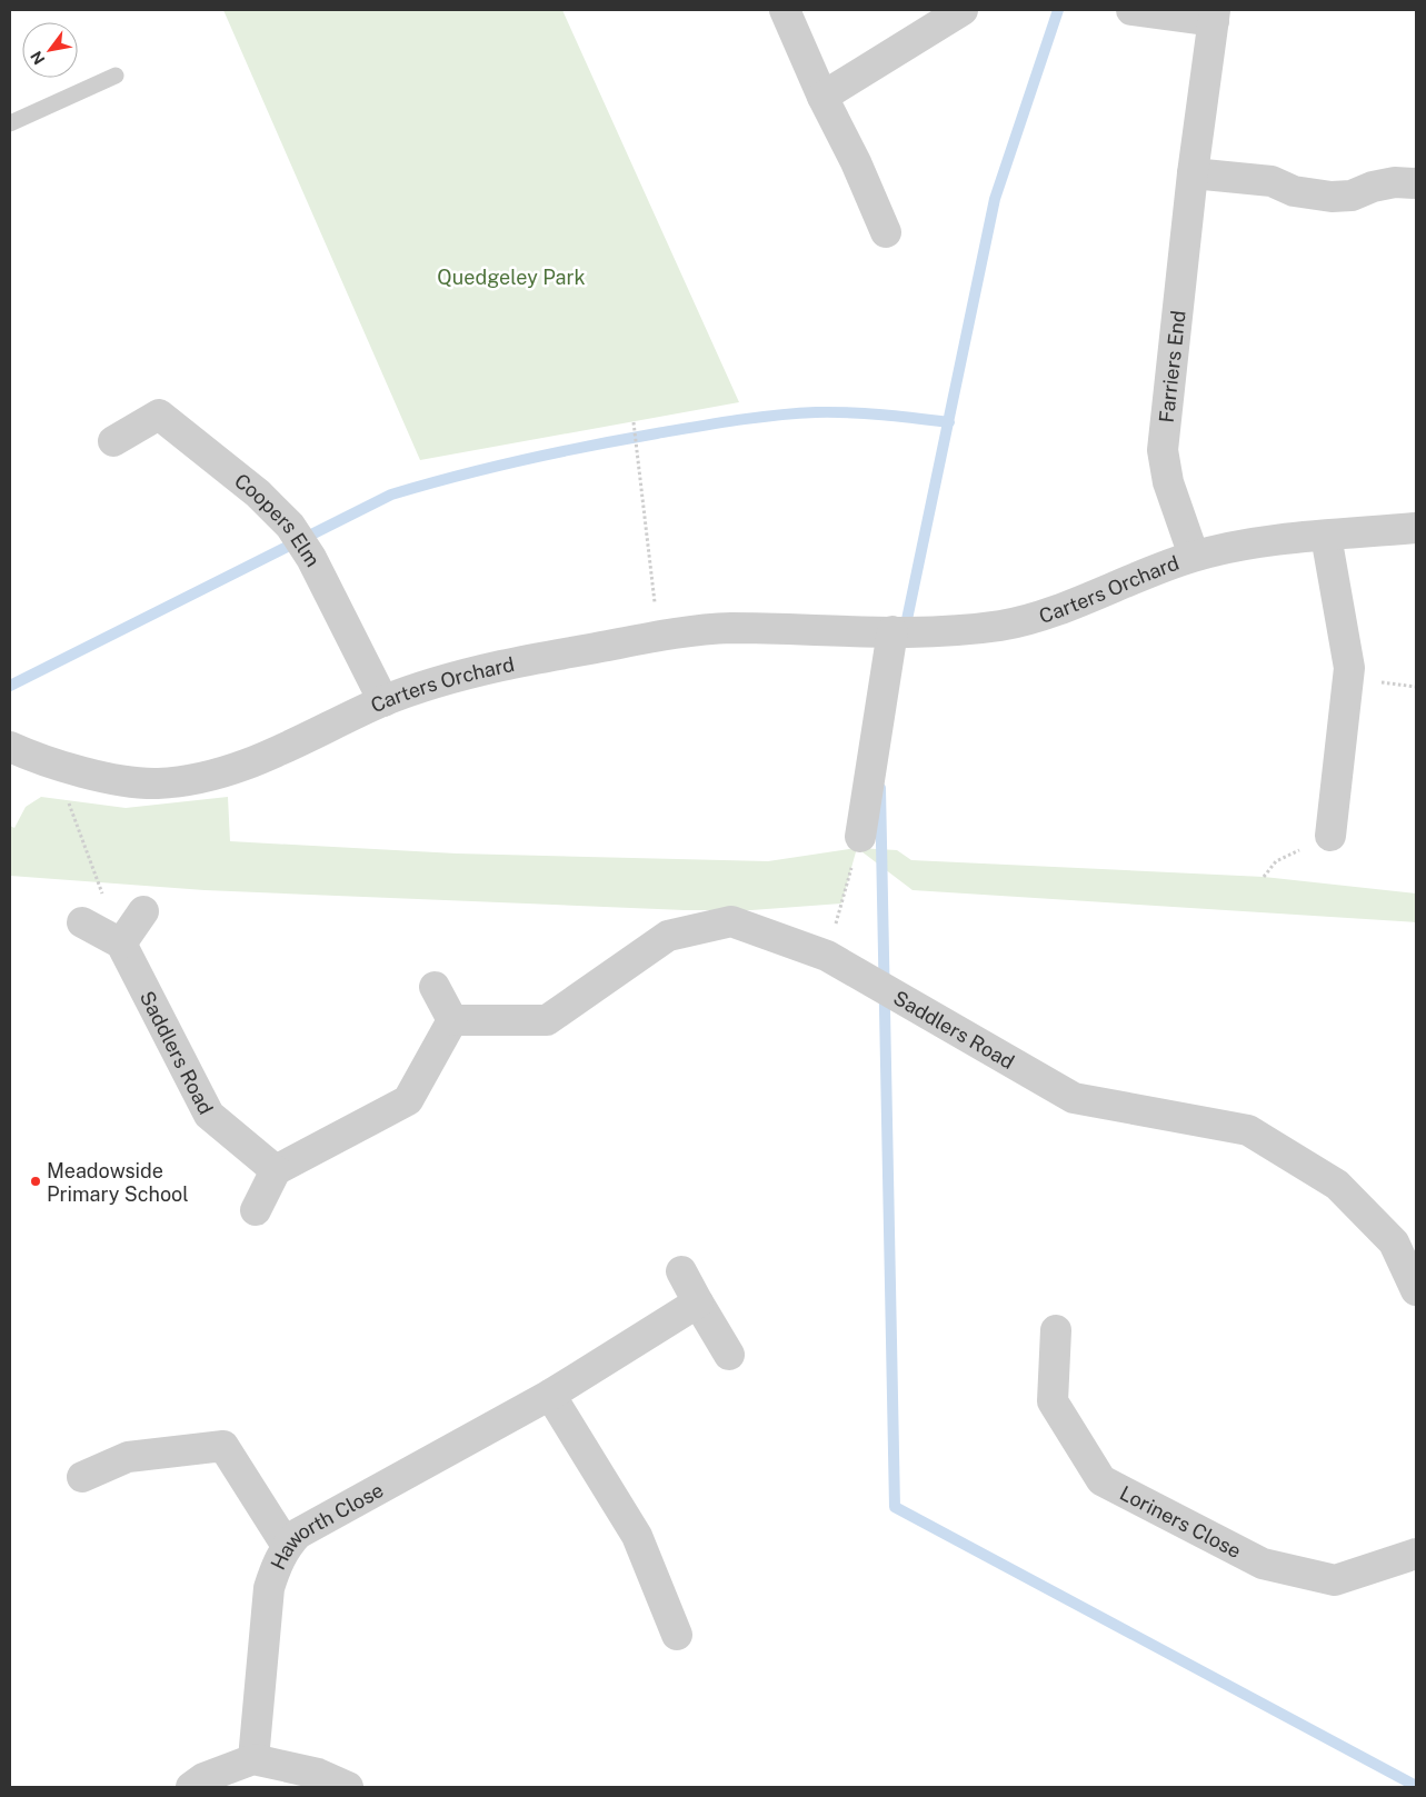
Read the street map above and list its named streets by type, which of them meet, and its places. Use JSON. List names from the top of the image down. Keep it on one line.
{"streets":{"street":["Farriers End","Coopers Elm","Carters Orchard","Saddlers Road","Loriners Close","Haworth Close"]},"crossings":[["Farriers End","Carters Orchard"],["Coopers Elm","Carters Orchard"]],"parks":["Quedgeley Park"],"places":["Meadowside Primary School"],"north":"bottom left"}
